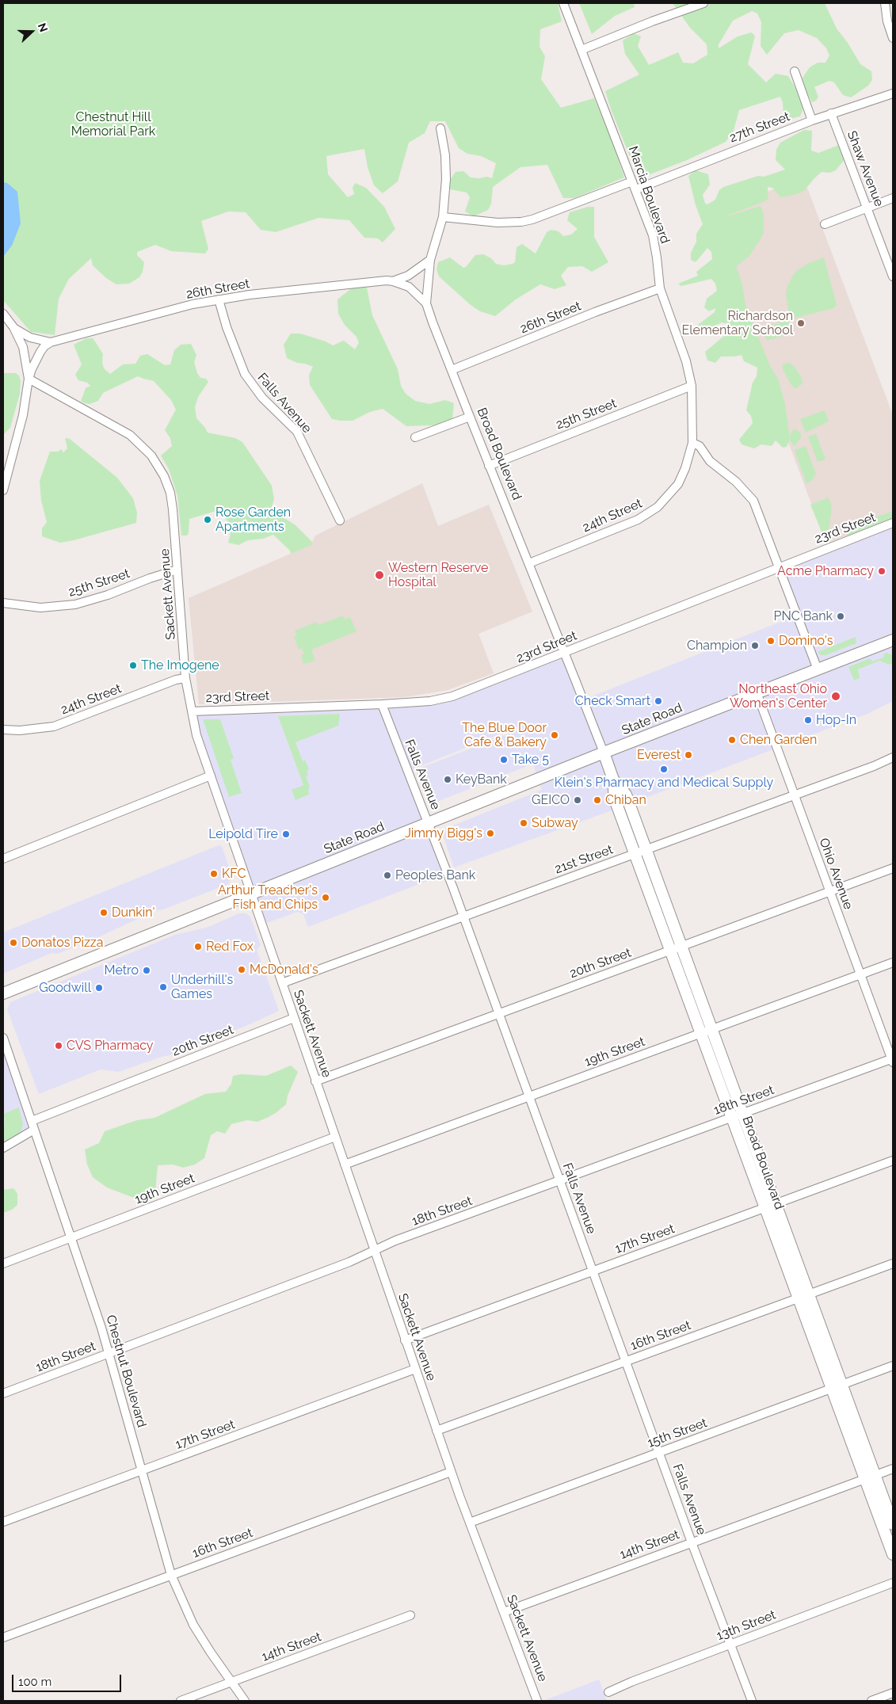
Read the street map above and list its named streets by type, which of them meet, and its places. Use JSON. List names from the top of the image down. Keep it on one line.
{"streets":{"main road":["Broad Boulevard","State Road"],"street":["27th Street","Shaw Avenue","Marcia Boulevard","26th Street","Falls Avenue","25th Street","24th Street","23rd Street","Sackett Avenue","21st Street","Ohio Avenue","20th Street","19th Street","18th Street","17th Street","16th Street","Chestnut Boulevard","15th Street","14th Street","13th Street"]},"crossings":[["27th Street","Shaw Avenue"],["27th Street","Marcia Boulevard"],["27th Street","Broad Boulevard"],["Marcia Boulevard","26th Street"],["Marcia Boulevard","25th Street"],["Marcia Boulevard","24th Street"],["26th Street","Falls Avenue"],["26th Street","Broad Boulevard"],["Falls Avenue","23rd Street"],["Falls Avenue","State Road"],["Falls Avenue","21st Street"],["Falls Avenue","20th Street"],["Falls Avenue","19th Street"],["Falls Avenue","18th Street"],["Falls Avenue","17th Street"],["Falls Avenue","16th Street"],["Falls Avenue","15th Street"],["Falls Avenue","14th Street"],["Falls Avenue","13th Street"],["25th Street","Broad Boulevard"],["25th Street","Sackett Avenue"],["Broad Boulevard","24th Street"],["Broad Boulevard","23rd Street"],["Broad Boulevard","State Road"],["Broad Boulevard","21st Street"],["Broad Boulevard","20th Street"],["Broad Boulevard","19th Street"],["Broad Boulevard","18th Street"],["Broad Boulevard","17th Street"],["Broad Boulevard","16th Street"],["Broad Boulevard","15th Street"],["Broad Boulevard","14th Street"],["24th Street","Sackett Avenue"],["23rd Street","Sackett Avenue"],["Sackett Avenue","State Road"],["Sackett Avenue","21st Street"],["Sackett Avenue","20th Street"],["Sackett Avenue","19th Street"],["Sackett Avenue","18th Street"],["Sackett Avenue","17th Street"],["Sackett Avenue","16th Street"],["Sackett Avenue","15th Street"],["Sackett Avenue","14th Street"],["State Road","Ohio Avenue"],["21st Street","Ohio Avenue"],["Ohio Avenue","20th Street"],["Ohio Avenue","19th Street"],["Ohio Avenue","18th Street"],["20th Street","Chestnut Boulevard"],["19th Street","Chestnut Boulevard"],["18th Street","Chestnut Boulevard"],["17th Street","Chestnut Boulevard"],["16th Street","Chestnut Boulevard"],["Chestnut Boulevard","14th Street"]],"parks":["Chestnut Hill Memorial Park"],"places":["Richardson Elementary School","Rose Garden Apartments","Acme Pharmacy","Western Reserve Hospital","PNC Bank","Domino's","Champion","The Imogene","Northeast Ohio Women's Center","Check Smart","Hop-In","The Blue Door Cafe & Bakery","Chen Garden","Everest","Take 5","Klein's Pharmacy and Medical Supply","KeyBank","GEICO","Chiban","Subway","Jimmy Bigg's","Leipold Tire","KFC","Peoples Bank","Arthur Treacher's Fish and Chips","Dunkin'","Donatos Pizza","Red Fox","McDonald's","Metro","Underhill's Games","Goodwill","CVS Pharmacy"],"scale_bar":"100 m","north":"right"}
